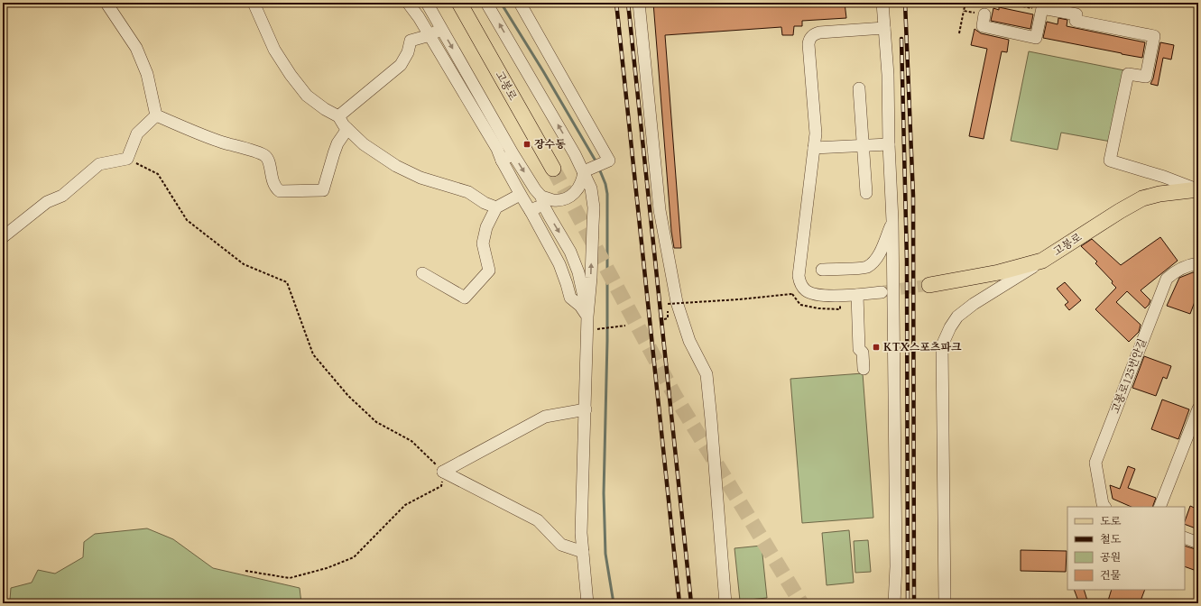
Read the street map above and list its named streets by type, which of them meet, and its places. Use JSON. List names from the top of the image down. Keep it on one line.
{"streets":{"main road":["고봉로"],"street":["고봉로125번안길"]},"places":{"transit":["장수동","KTX스포츠파크"]},"legend":["도로","철도","공원","건물"]}
